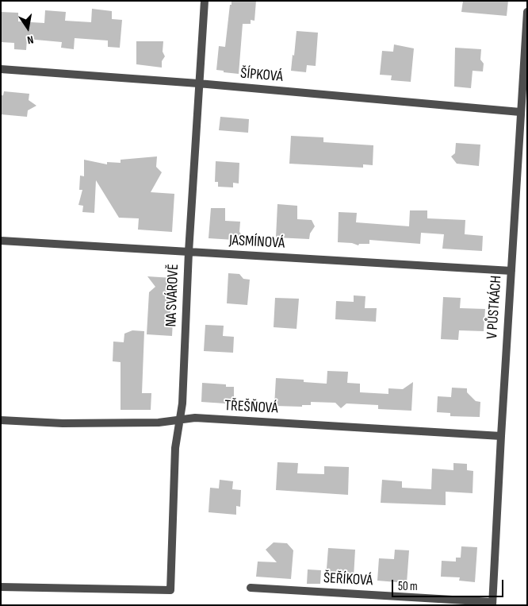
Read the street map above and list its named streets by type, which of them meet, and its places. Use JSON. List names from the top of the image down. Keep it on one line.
{"streets":{"street":["ŠÍPKOVÁ","JASMÍNOVÁ","NA SVÁROVĚ","V PŮSTKÁCH","TŘEŠŇOVÁ","ŠEŘÍKOVÁ"]},"crossings":[["ŠÍPKOVÁ","NA SVÁROVĚ"],["ŠÍPKOVÁ","V PŮSTKÁCH"],["JASMÍNOVÁ","NA SVÁROVĚ"],["JASMÍNOVÁ","V PŮSTKÁCH"],["NA SVÁROVĚ","TŘEŠŇOVÁ"],["V PŮSTKÁCH","TŘEŠŇOVÁ"],["V PŮSTKÁCH","ŠEŘÍKOVÁ"]],"scale_bar":"50 m","north":"bottom"}
